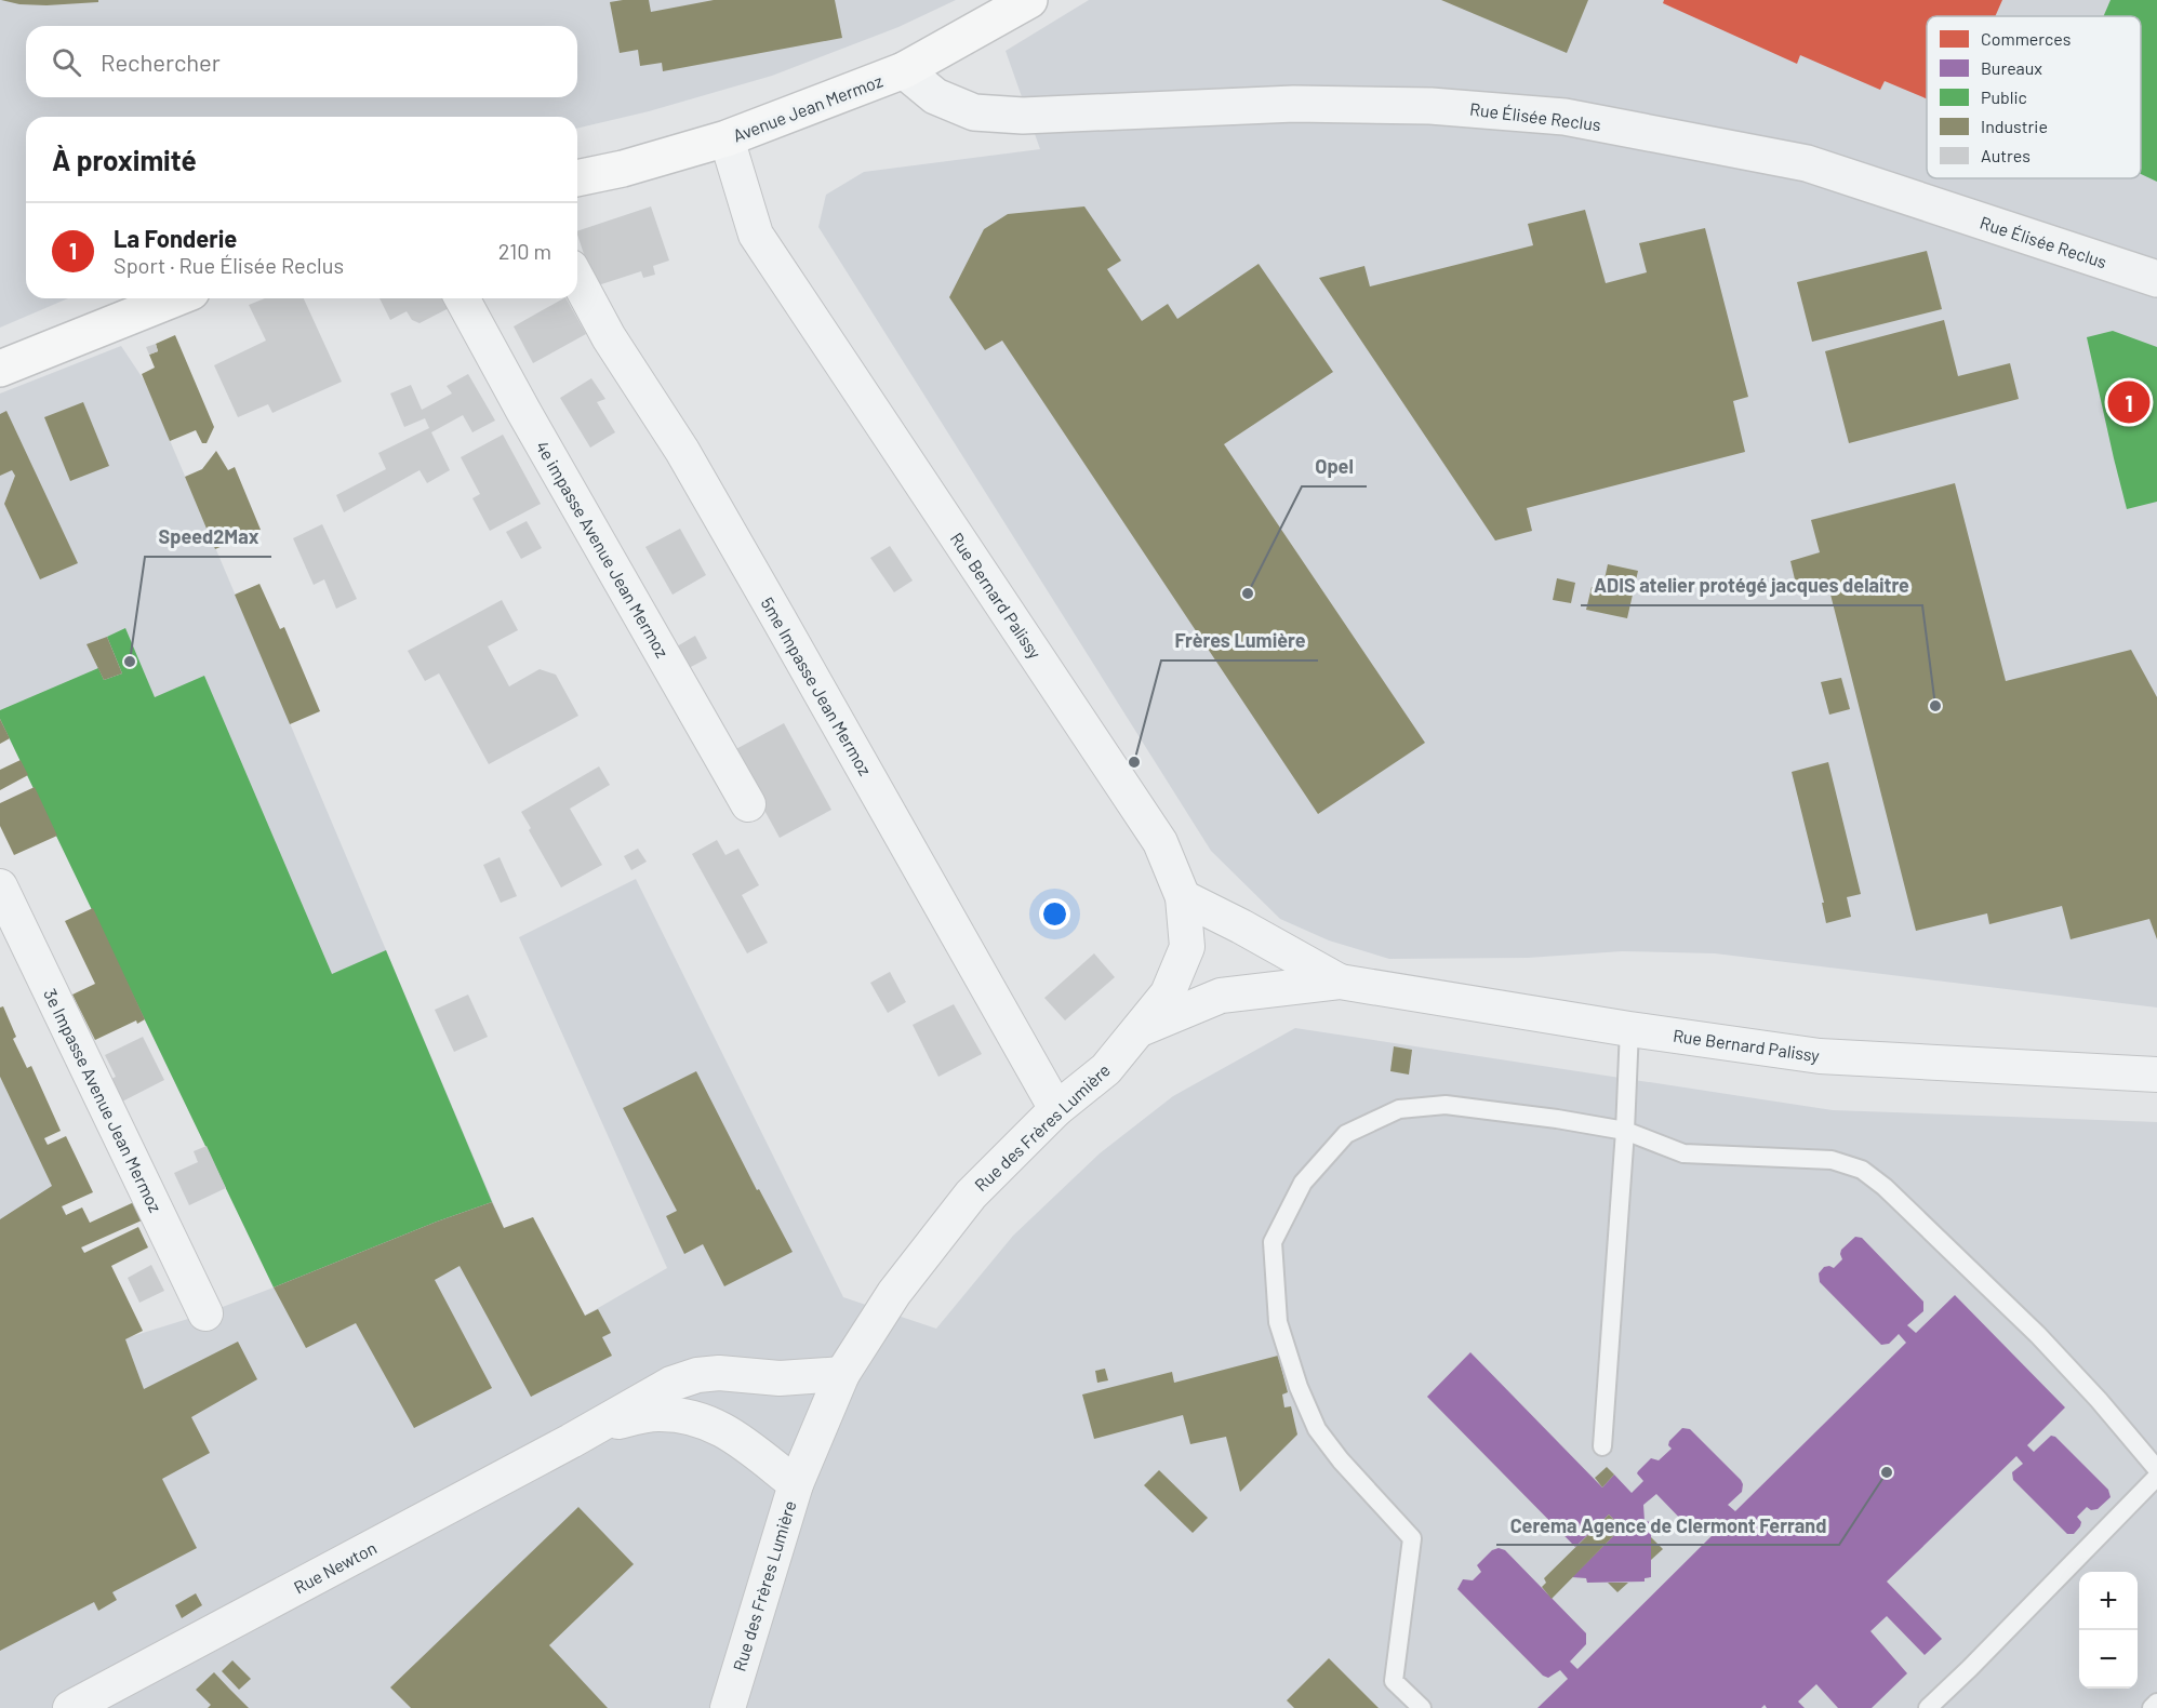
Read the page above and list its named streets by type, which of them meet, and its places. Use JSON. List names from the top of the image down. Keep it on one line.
{"streets":{"main road":["Avenue Jean Mermoz"],"street":["Rue Élisée Reclus","4e impasse Avenue Jean Mermoz","Rue Bernard Palissy","5me Impasse Jean Mermoz","3e Impasse Avenue Jean Mermoz","Rue des Frères Lumière","Rue Newton"]},"crossings":[["Avenue Jean Mermoz","Rue Élisée Reclus"],["Avenue Jean Mermoz","Rue Bernard Palissy"],["Rue Bernard Palissy","Rue des Frères Lumière"],["5me Impasse Jean Mermoz","Rue des Frères Lumière"],["Rue des Frères Lumière","Rue Newton"]],"places":["Opel","Speed2Max","ADIS atelier protégé jacques delaitre","Frères Lumière","Cerema Agence de Clermont Ferrand"],"legend":["Commerces","Bureaux","Public","Industrie","Autres"],"page":{"search":"Rechercher","heading":"À proximité","list":[{"mark":"1","name":"La Fonderie","note":"Sport · Rue Élisée Reclus","value":"210 m"}],"pins":"1","map_buttons":["+","−"]}}
